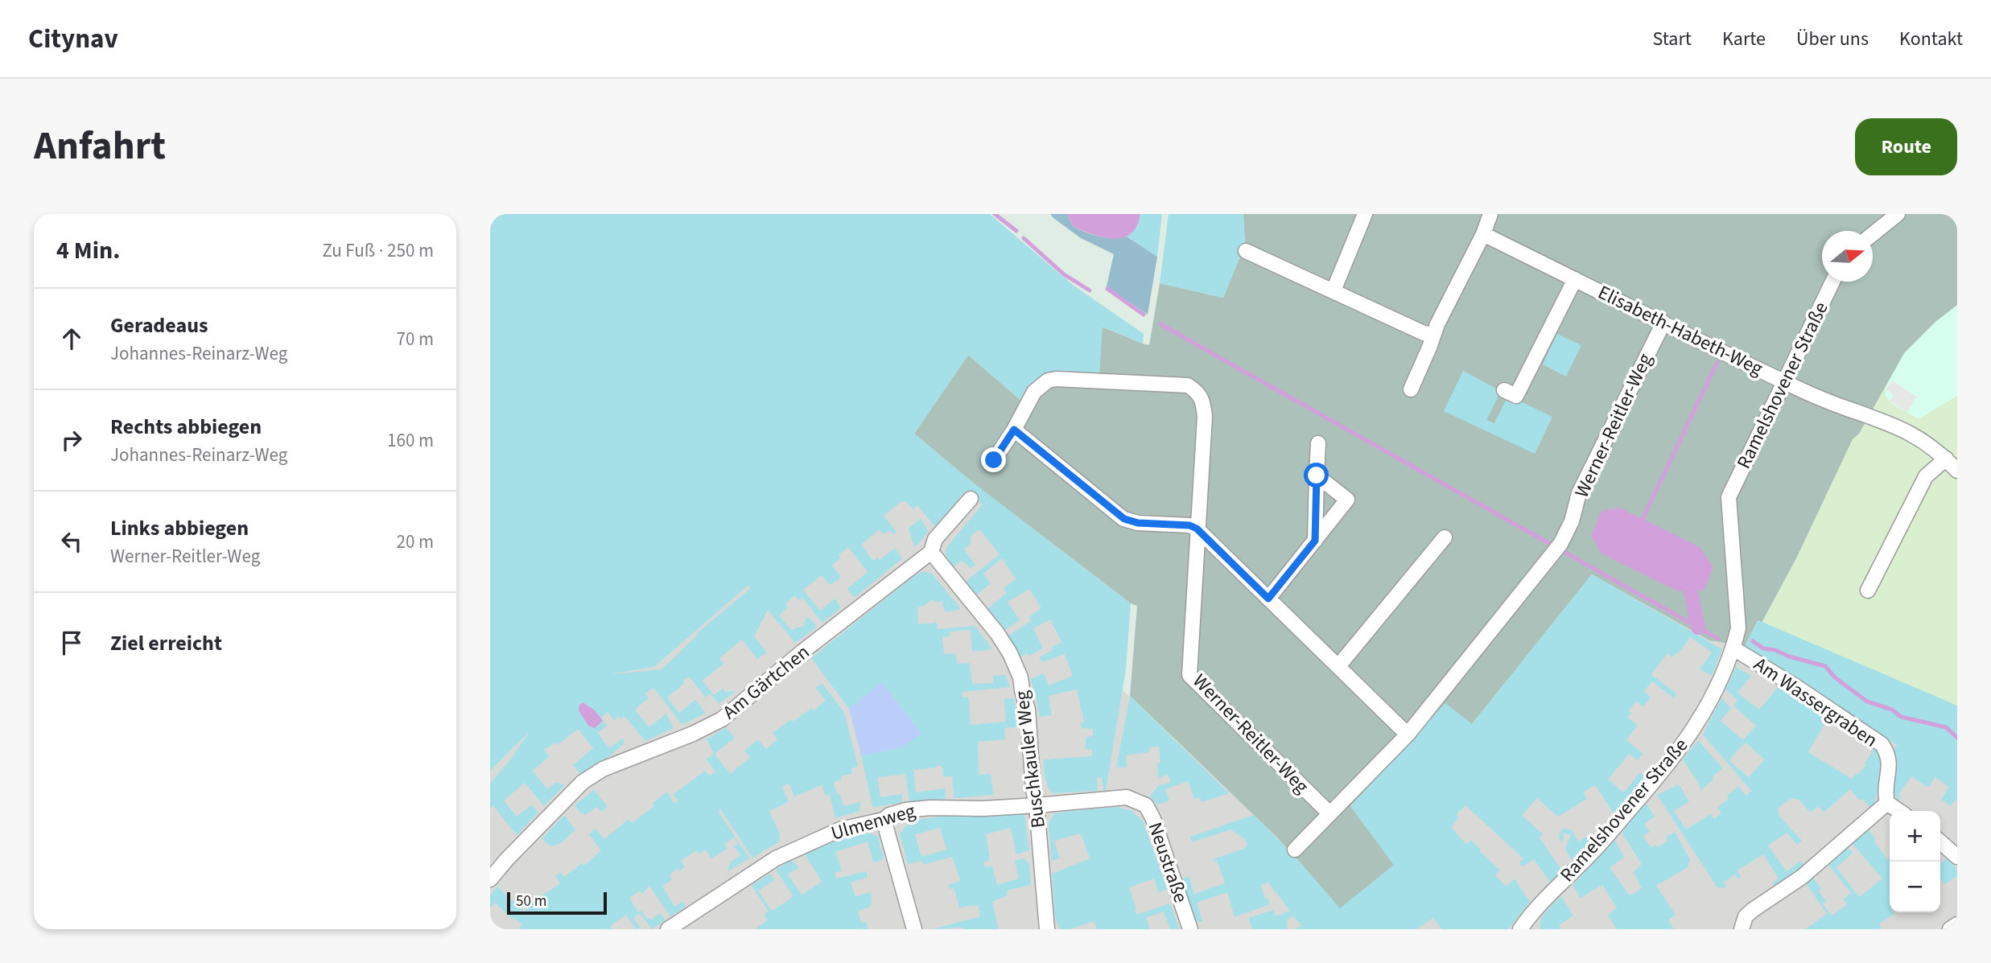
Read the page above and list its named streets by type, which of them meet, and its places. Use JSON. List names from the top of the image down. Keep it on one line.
{"streets":{"street":["Elisabeth-Habeth-Weg","Ramelshovener Straße","Werner-Reitler-Weg","Am Gärtchen","Am Wassergraben","Buschkauler Weg","Ulmenweg","Neustraße"]},"crossings":[["Elisabeth-Habeth-Weg","Ramelshovener Straße"],["Elisabeth-Habeth-Weg","Werner-Reitler-Weg"],["Ramelshovener Straße","Am Wassergraben"],["Am Gärtchen","Buschkauler Weg"],["Buschkauler Weg","Ulmenweg"],["Ulmenweg","Neustraße"]],"scale_bar":"50 m","north":"right","page":{"header":"Citynav","nav":["Start","Karte","Über uns","Kontakt"],"title":"Anfahrt","buttons":"Route","heading":["4 Min.","Zu Fuß · 250 m"],"list":[["Geradeaus","Johannes-Reinarz-Weg","70 m"],["Rechts abbiegen","Johannes-Reinarz-Weg","160 m"],["Links abbiegen","Werner-Reitler-Weg","20 m"],"Ziel erreicht"],"map_buttons":["+","−"],"scale":"50 m"}}
